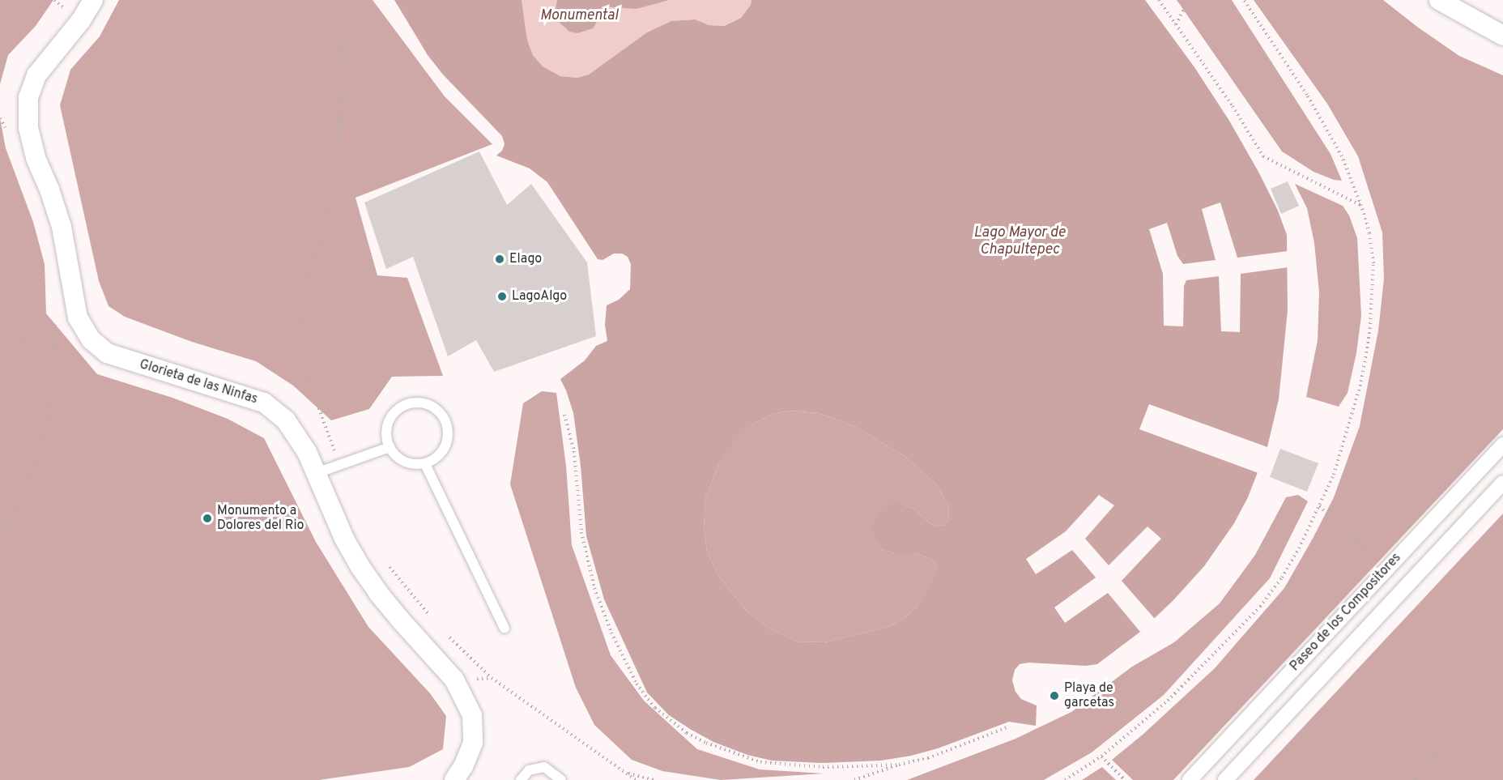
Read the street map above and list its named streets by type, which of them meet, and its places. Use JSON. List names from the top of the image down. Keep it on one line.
{"streets":{"street":["Glorieta de las Ninfas","Paseo de los Compositores"]},"water":["Monumental","Lago Mayor de Chapultepec"],"places":["Elago","LagoAlgo","Monumento a Dolores del Rio","Playa de garcetas"]}
